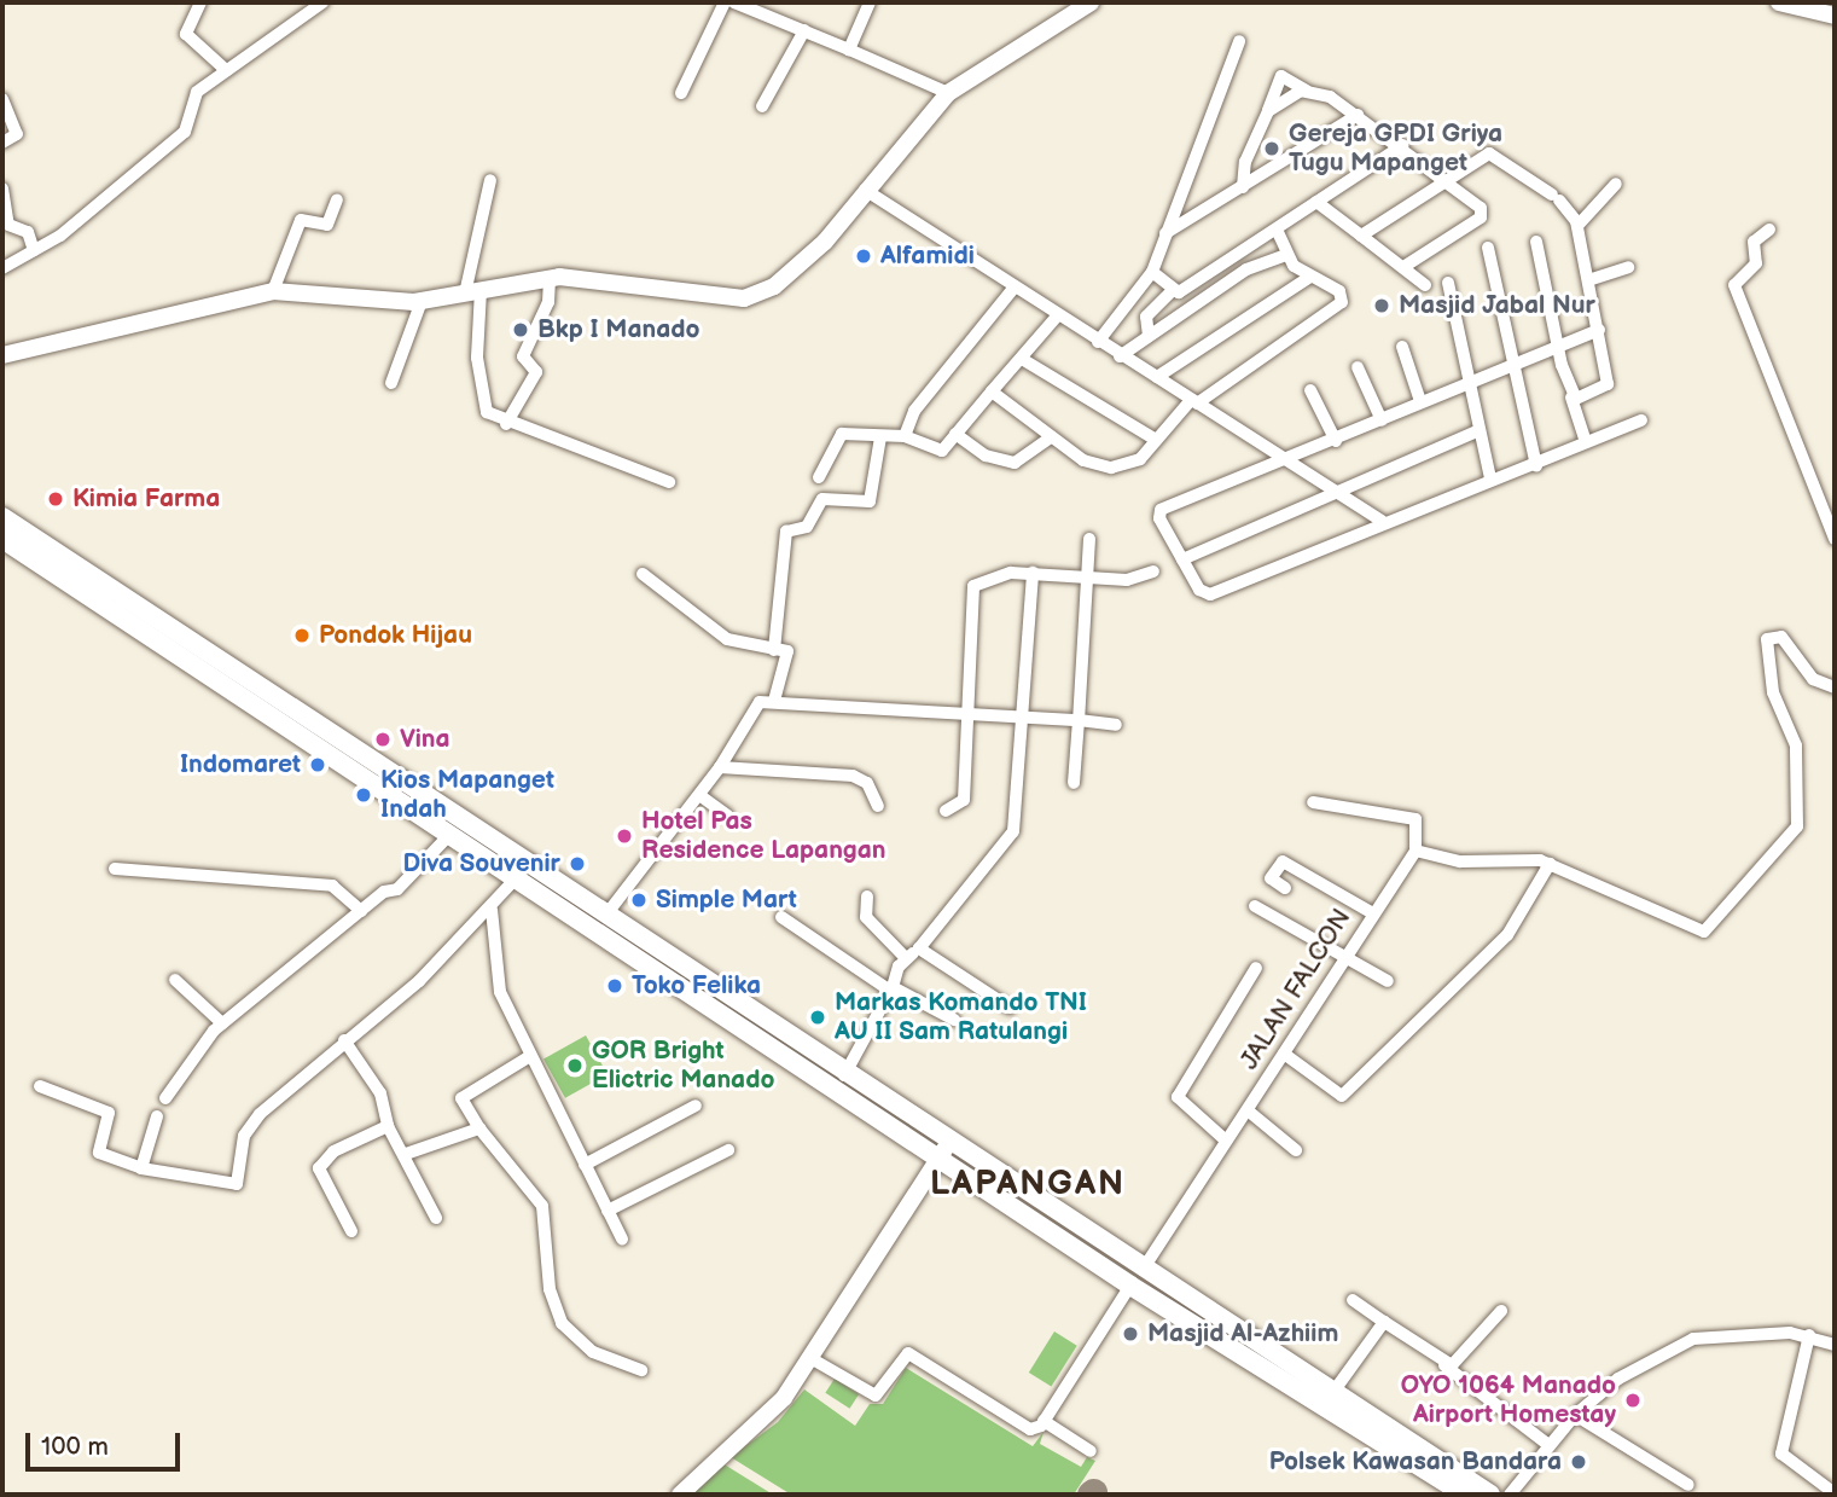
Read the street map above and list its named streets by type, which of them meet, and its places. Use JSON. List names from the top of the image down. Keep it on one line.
{"streets":{"street":["JALAN FALCON"]},"districts":["LAPANGAN"],"places":["Gereja GPDI Griya Tugu Mapanget","Alfamidi","Masjid Jabal Nur","Bkp I Manado","Kimia Farma","Pondok Hijau","Vina","Indomaret","Kios Mapanget Indah","Hotel Pas Residence Lapangan","Diva Souvenir","Simple Mart","Toko Felika","Markas Komando TNI AU II Sam Ratulangi","GOR Bright Elictric Manado","Masjid Al-Azhiim","OYO 1064 Manado Airport Homestay","Polsek Kawasan Bandara"],"scale_bar":"100 m"}
